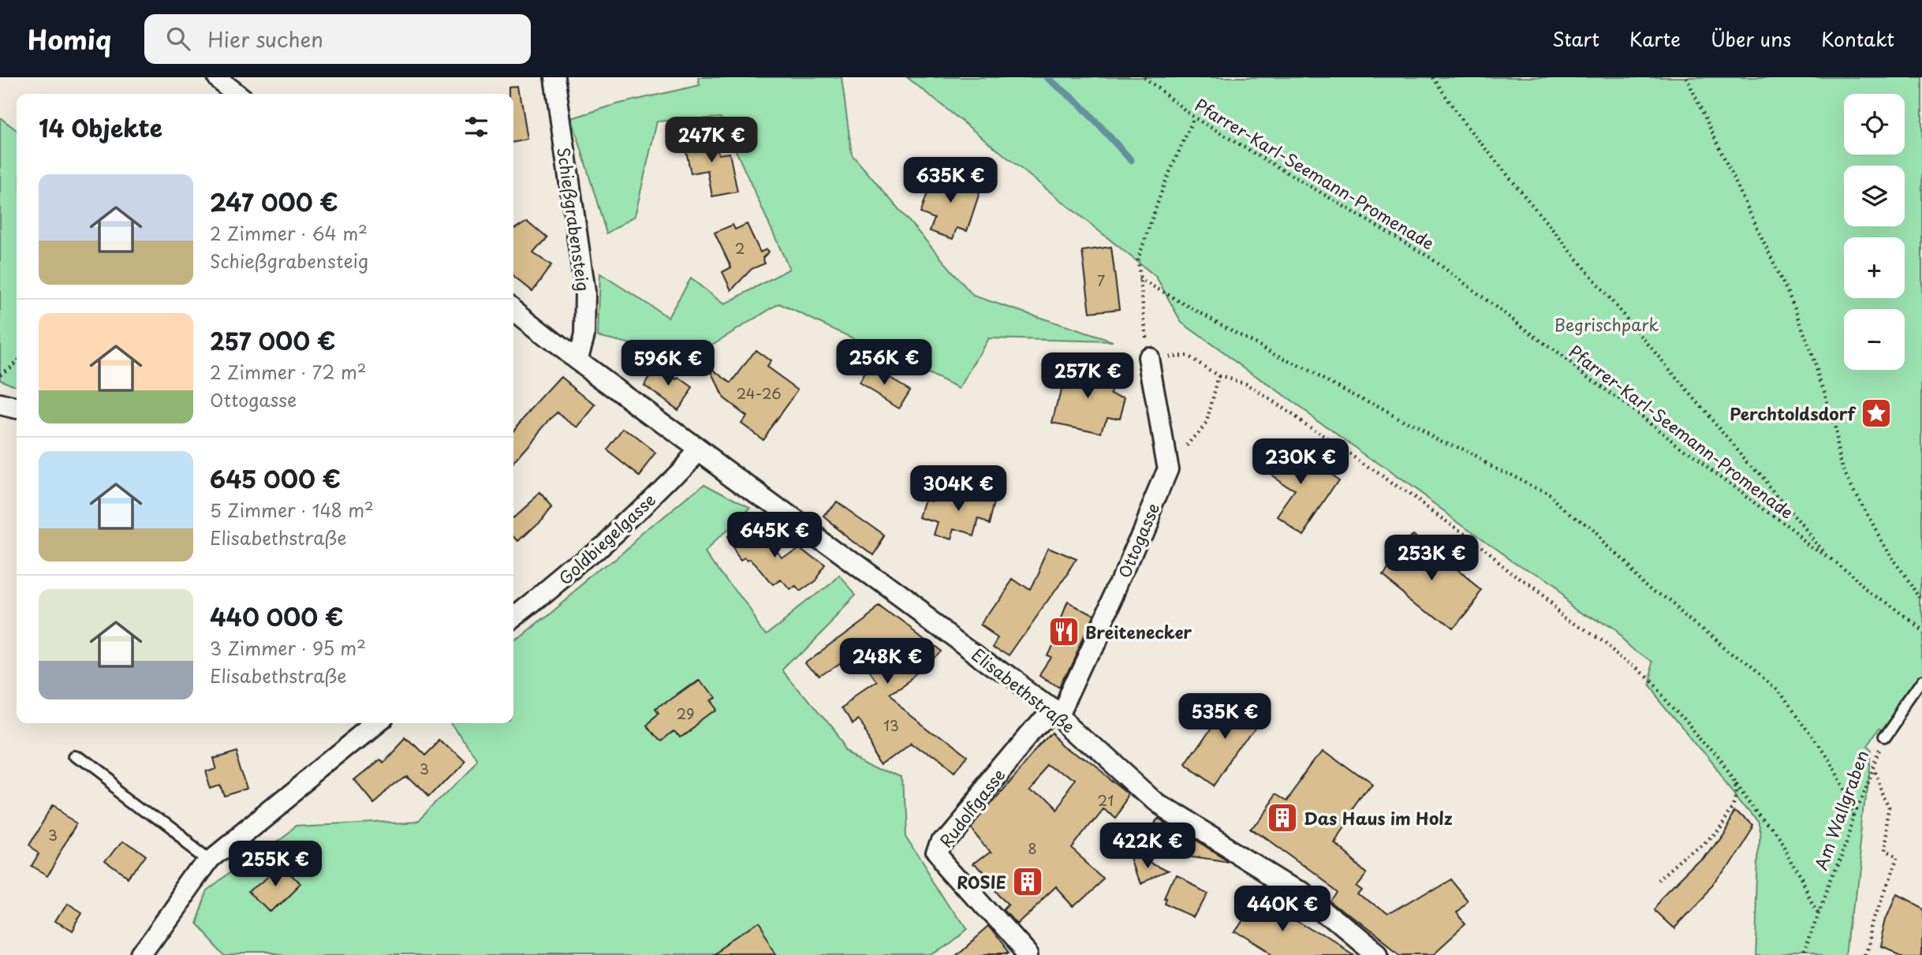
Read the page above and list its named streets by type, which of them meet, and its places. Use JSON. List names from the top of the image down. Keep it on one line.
{"streets":{"street":["Schießgrabensteig","Goldbiegelgasse","Ottogasse","Elisabethstraße","Rudolfgasse"],"lane":["Am Wallgraben"],"path":["Pfarrer-Karl-Seemann-Promenade"]},"crossings":[["Schießgrabensteig","Elisabethstraße"],["Goldbiegelgasse","Elisabethstraße"],["Ottogasse","Elisabethstraße"],["Ottogasse","Rudolfgasse"],["Elisabethstraße","Rudolfgasse"]],"parks":["Begrischpark"],"places":{"place":["Perchtoldsdorf"],"restaurant":["Breitenecker"],"building":["Das Haus im Holz","ROSIE"]},"house_numbers":["2","7","24-26","29","13","3","21","3","8"],"page":{"header":"Homiq","search":"Hier suchen","nav":["Start","Karte","Über uns","Kontakt"],"map_buttons":["+","−"],"heading":"14 Objekte","price":["247K €","635K €","256K €","596K €","257K €","230K €","304K €","645K €","253K €","248K €","535K €","422K €","255K €","440K €"],"list":[{"name":"247 000 €","note":"2 Zimmer · 64 m² · Schießgrabensteig"},{"name":"257 000 €","note":"2 Zimmer · 72 m² · Ottogasse"},{"name":"645 000 €","note":"5 Zimmer · 148 m² · Elisabethstraße"},{"name":"440 000 €","note":"3 Zimmer · 95 m² · Elisabethstraße"}]}}
